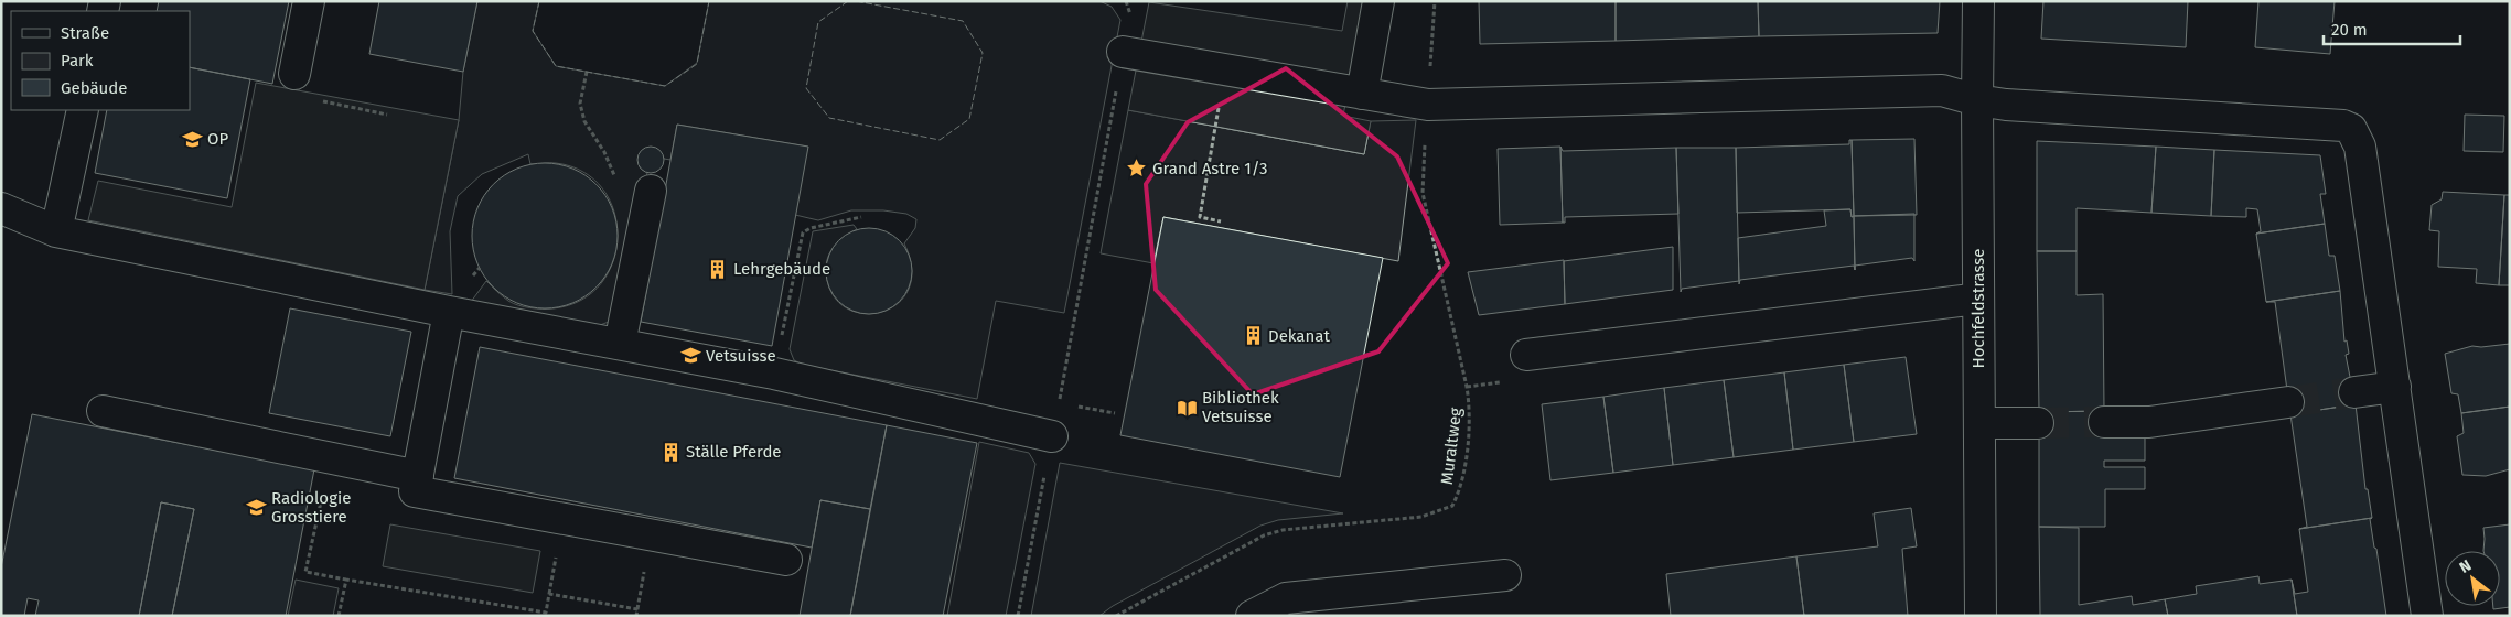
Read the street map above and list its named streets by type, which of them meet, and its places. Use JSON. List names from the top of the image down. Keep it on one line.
{"streets":{"street":["Hochfeldstrasse"],"path":["Muraltweg"]},"places":{"school or university":["OP","Vetsuisse","Radiologie Grosstiere"],"place":["Grand Astre 1/3"],"building":["Lehrgebäude","Dekanat","Ställe Pferde"],"library":["Bibliothek Vetsuisse"]},"legend":["Straße","Park","Gebäude"],"scale_bar":"20 m","north":"top left"}
